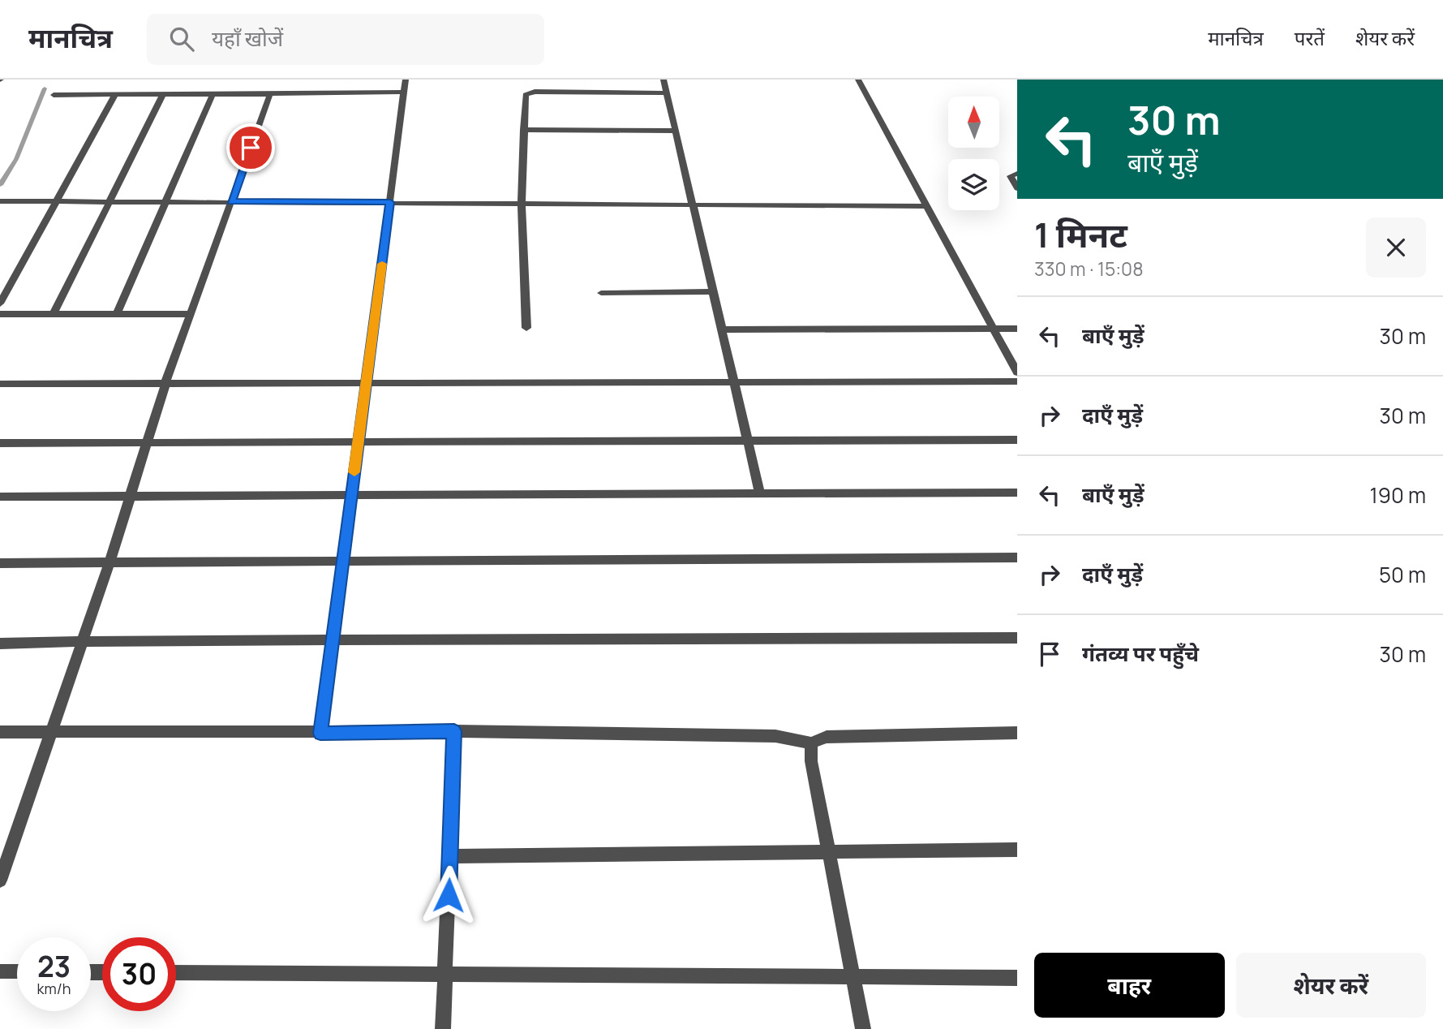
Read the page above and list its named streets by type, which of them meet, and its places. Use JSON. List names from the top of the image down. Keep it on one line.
{"north":"top","page":{"header":"मानचित्र","search":"यहाँ खोजें","nav":["मानचित्र","परतें","शेयर करें"],"turn":["30 m","बाएँ मुड़ें"],"heading":["1 मिनट","330 m · 15:08"],"list":[{"name":"बाएँ मुड़ें","value":"30 m"},{"name":"दाएँ मुड़ें","value":"30 m"},{"name":"बाएँ मुड़ें","value":"190 m"},{"name":"दाएँ मुड़ें","value":"50 m"},{"name":"गंतव्य पर पहुँचे","value":"30 m"}],"speed":"23 km/h","limit":"30","buttons":["बाहर","शेयर करें"]}}
